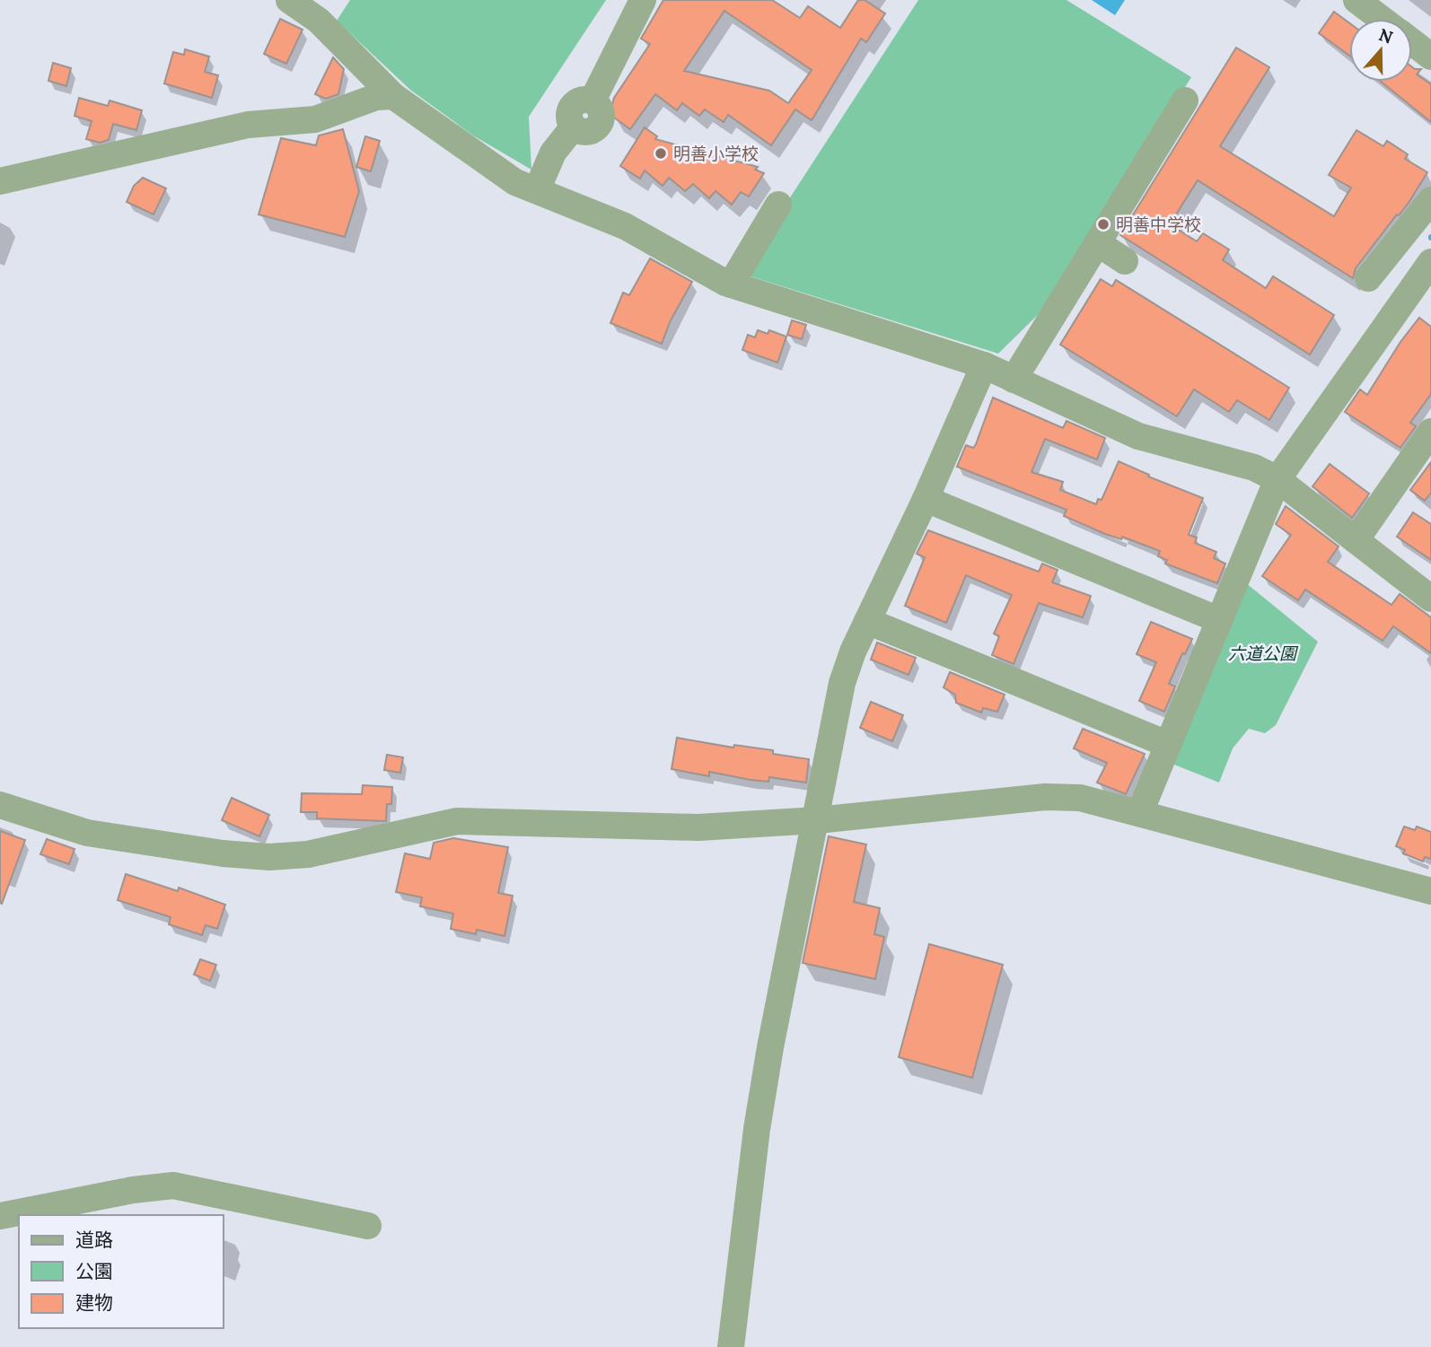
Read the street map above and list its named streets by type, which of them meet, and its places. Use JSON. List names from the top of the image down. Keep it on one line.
{"parks":["六道公園"],"places":["明善小学校","明善中学校"],"legend":["道路","公園","建物"],"north":"top"}
